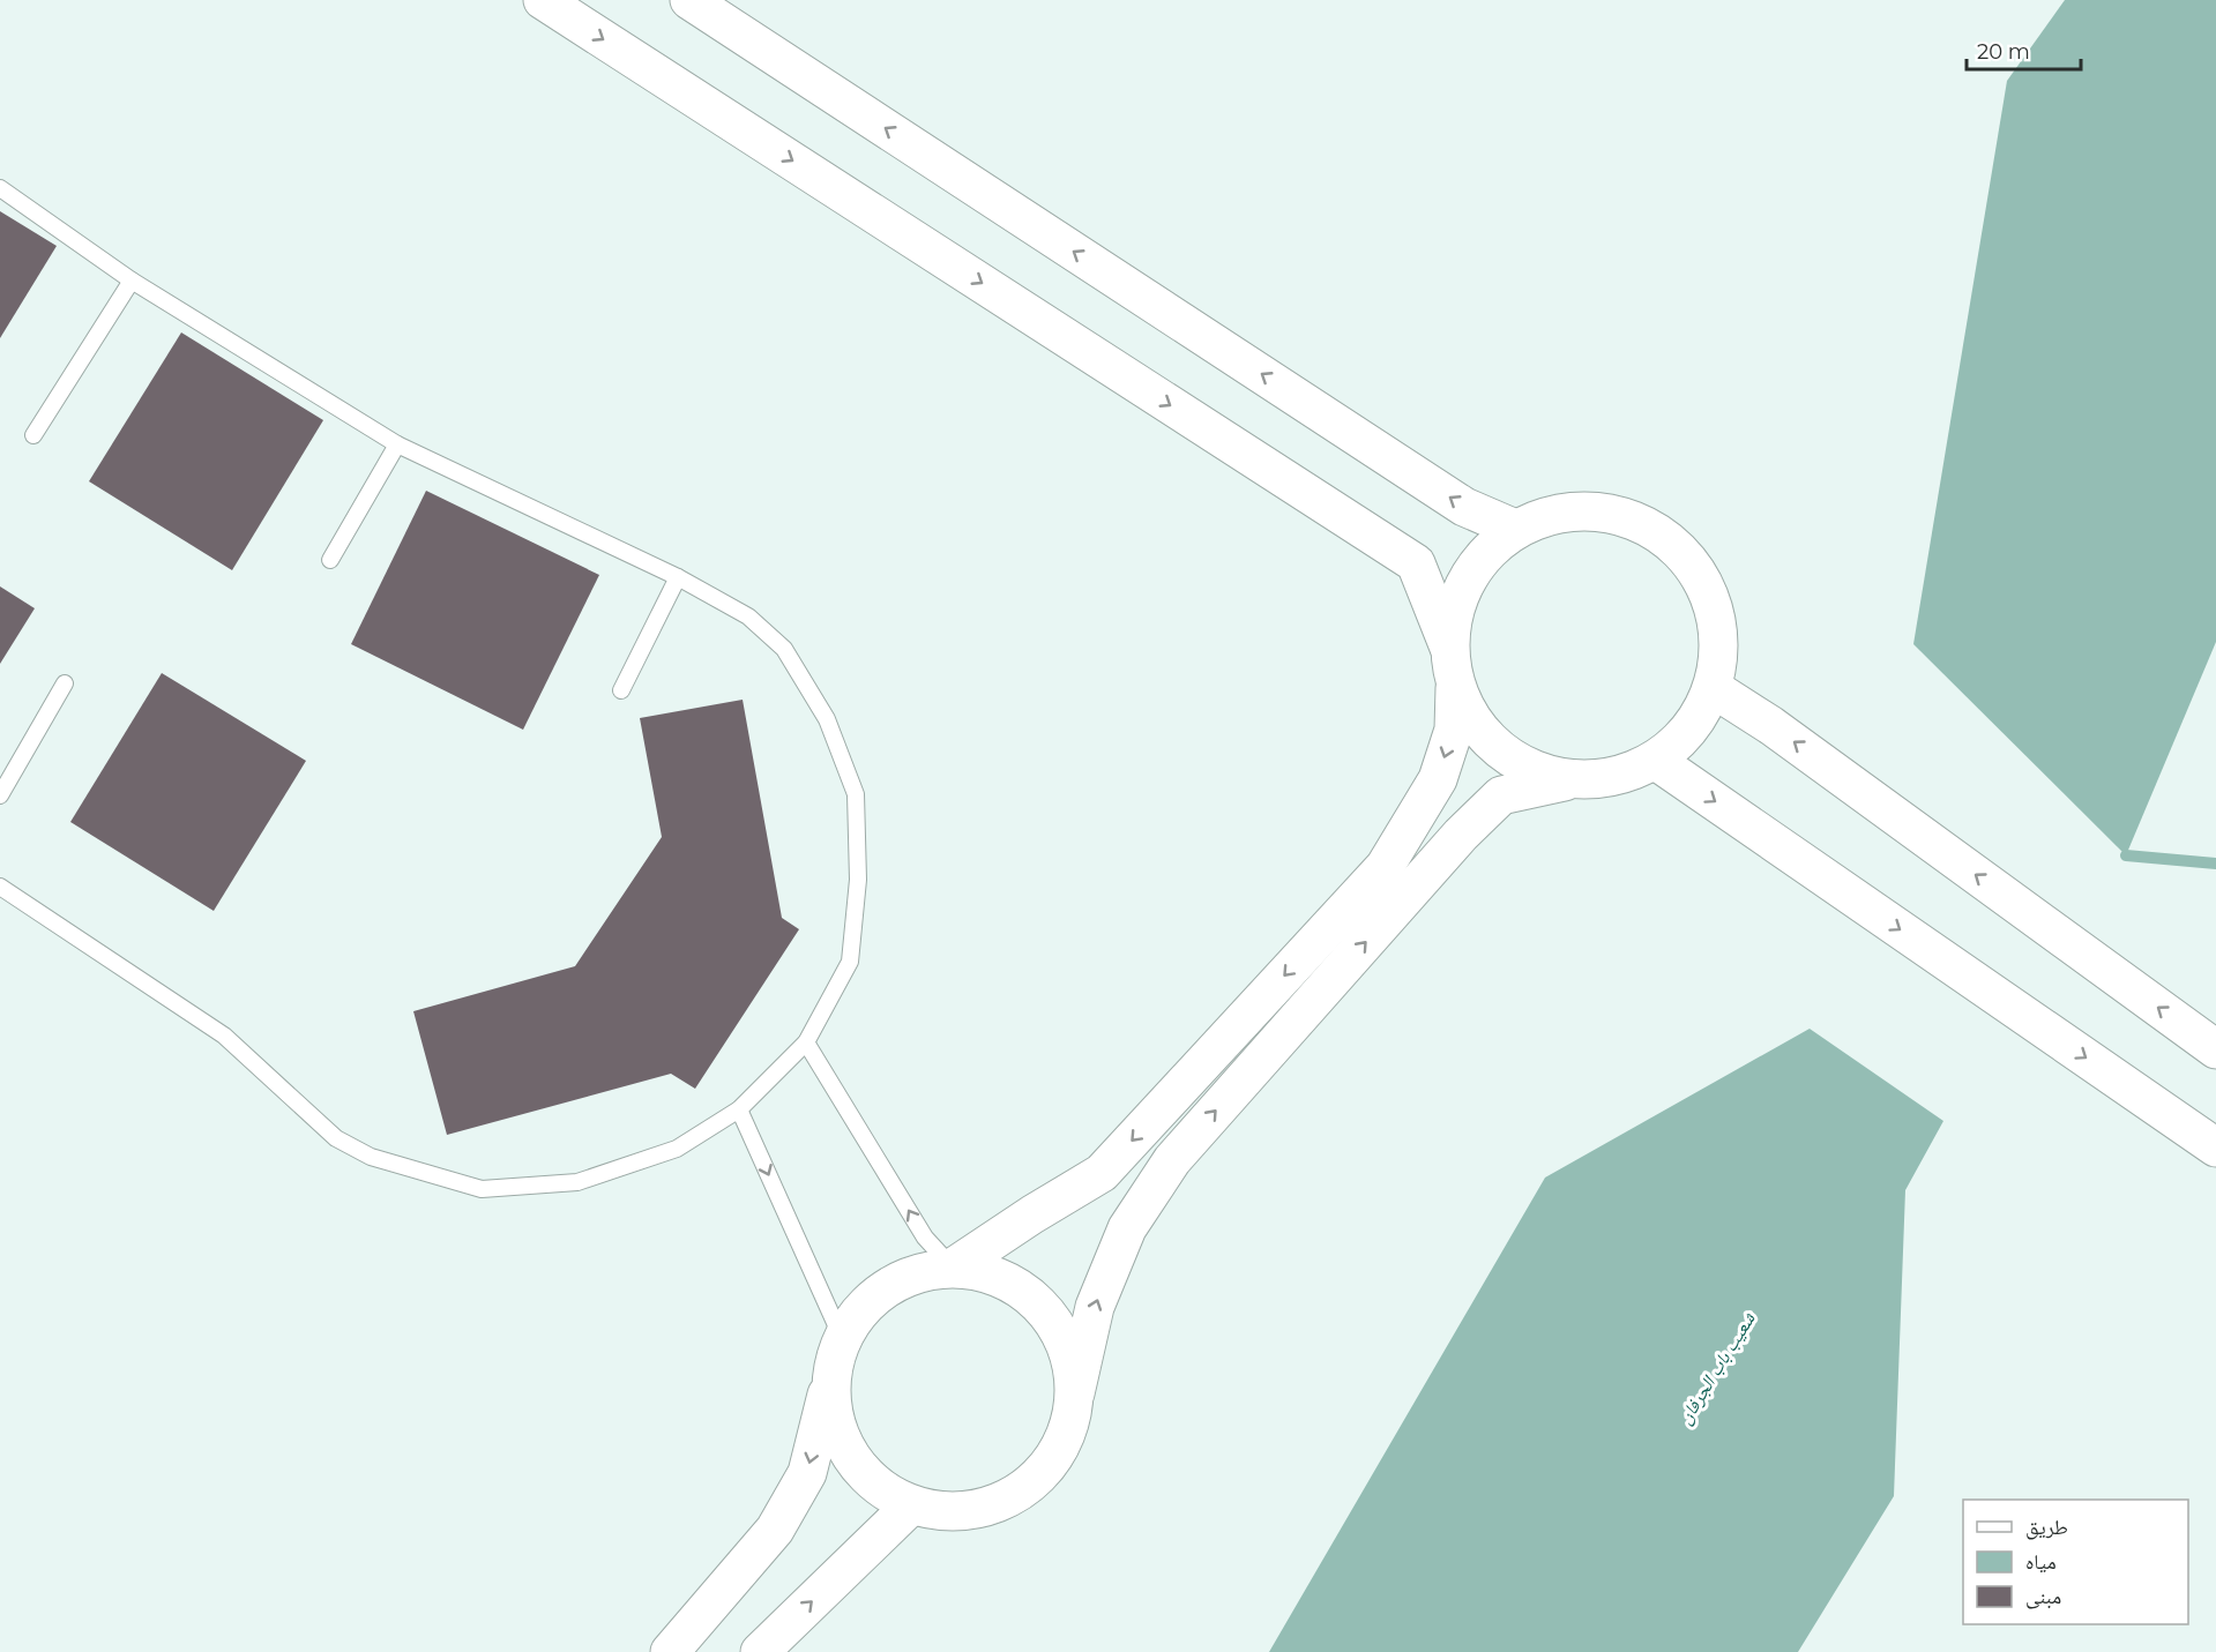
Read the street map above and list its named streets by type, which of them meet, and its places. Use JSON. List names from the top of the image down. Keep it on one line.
{"water":["شعيب باب الجرفان"],"legend":["طريق","مياه","مبنى"],"scale_bar":"20 m"}
